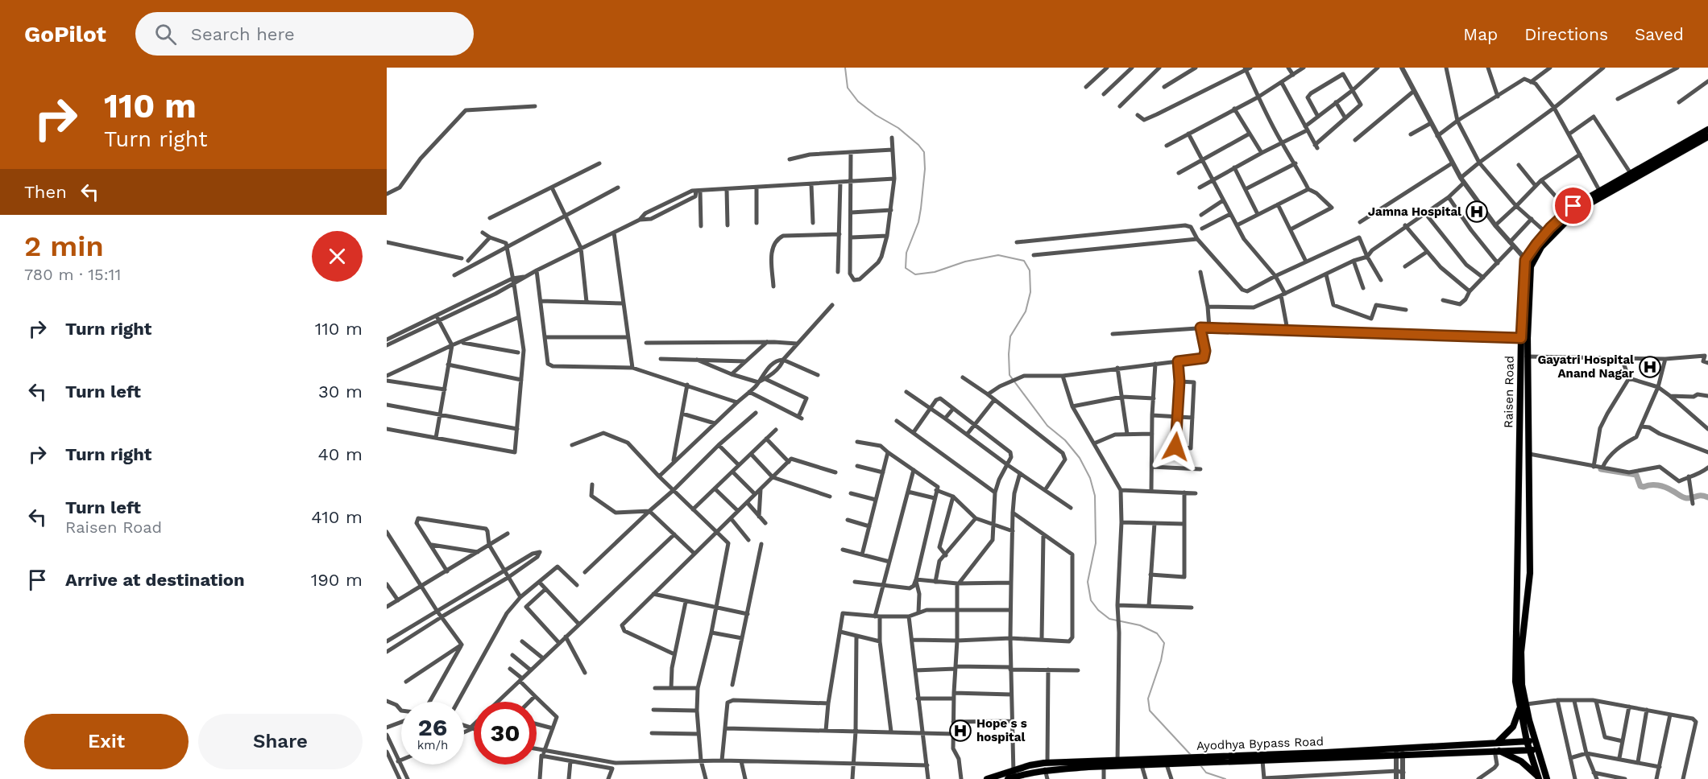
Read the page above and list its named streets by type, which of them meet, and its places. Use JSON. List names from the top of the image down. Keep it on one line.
{"streets":{"main road":["Raisen Road","Ayodhya Bypass Road"]},"crossings":[["Raisen Road","Ayodhya Bypass Road"]],"places":{"hospital":["Jamna Hospital","Gayatri Hospital Anand Nagar","Hope s s hospital"]},"page":{"header":"GoPilot","search":"Search here","nav":["Map","Directions","Saved"],"turn":["110 m","Turn right"],"then":"Then","heading":["2 min","780 m · 15:11"],"list":[{"name":"Turn right","value":"110 m"},{"name":"Turn left","value":"30 m"},{"name":"Turn right","value":"40 m"},{"name":"Turn left","note":"Raisen Road","value":"410 m"},{"name":"Arrive at destination","value":"190 m"}],"speed":"26 km/h","limit":"30","buttons":["Exit","Share"]}}
